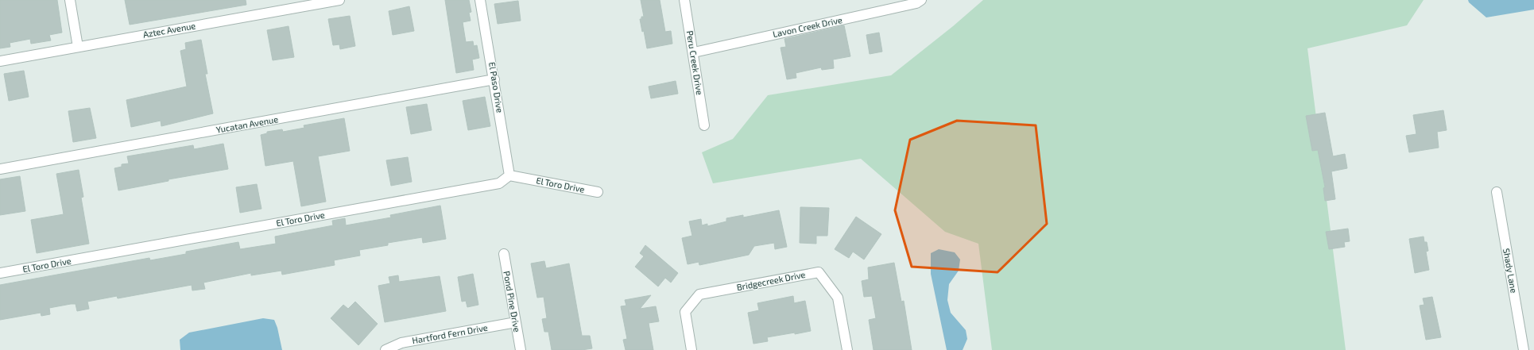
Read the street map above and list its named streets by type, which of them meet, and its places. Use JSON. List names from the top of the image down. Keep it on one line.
{"streets":{"street":["Lavon Creek Drive","Aztec Avenue","Peru Creek Drive","El Paso Drive","Yucatan Avenue","El Toro Drive","Shady Lane","Bridgecreek Drive","Pond Pine Drive","Hartford Fern Drive"]},"crossings":[["Lavon Creek Drive","Peru Creek Drive"],["El Paso Drive","Yucatan Avenue"],["El Paso Drive","El Toro Drive"],["Pond Pine Drive","Hartford Fern Drive"]]}
